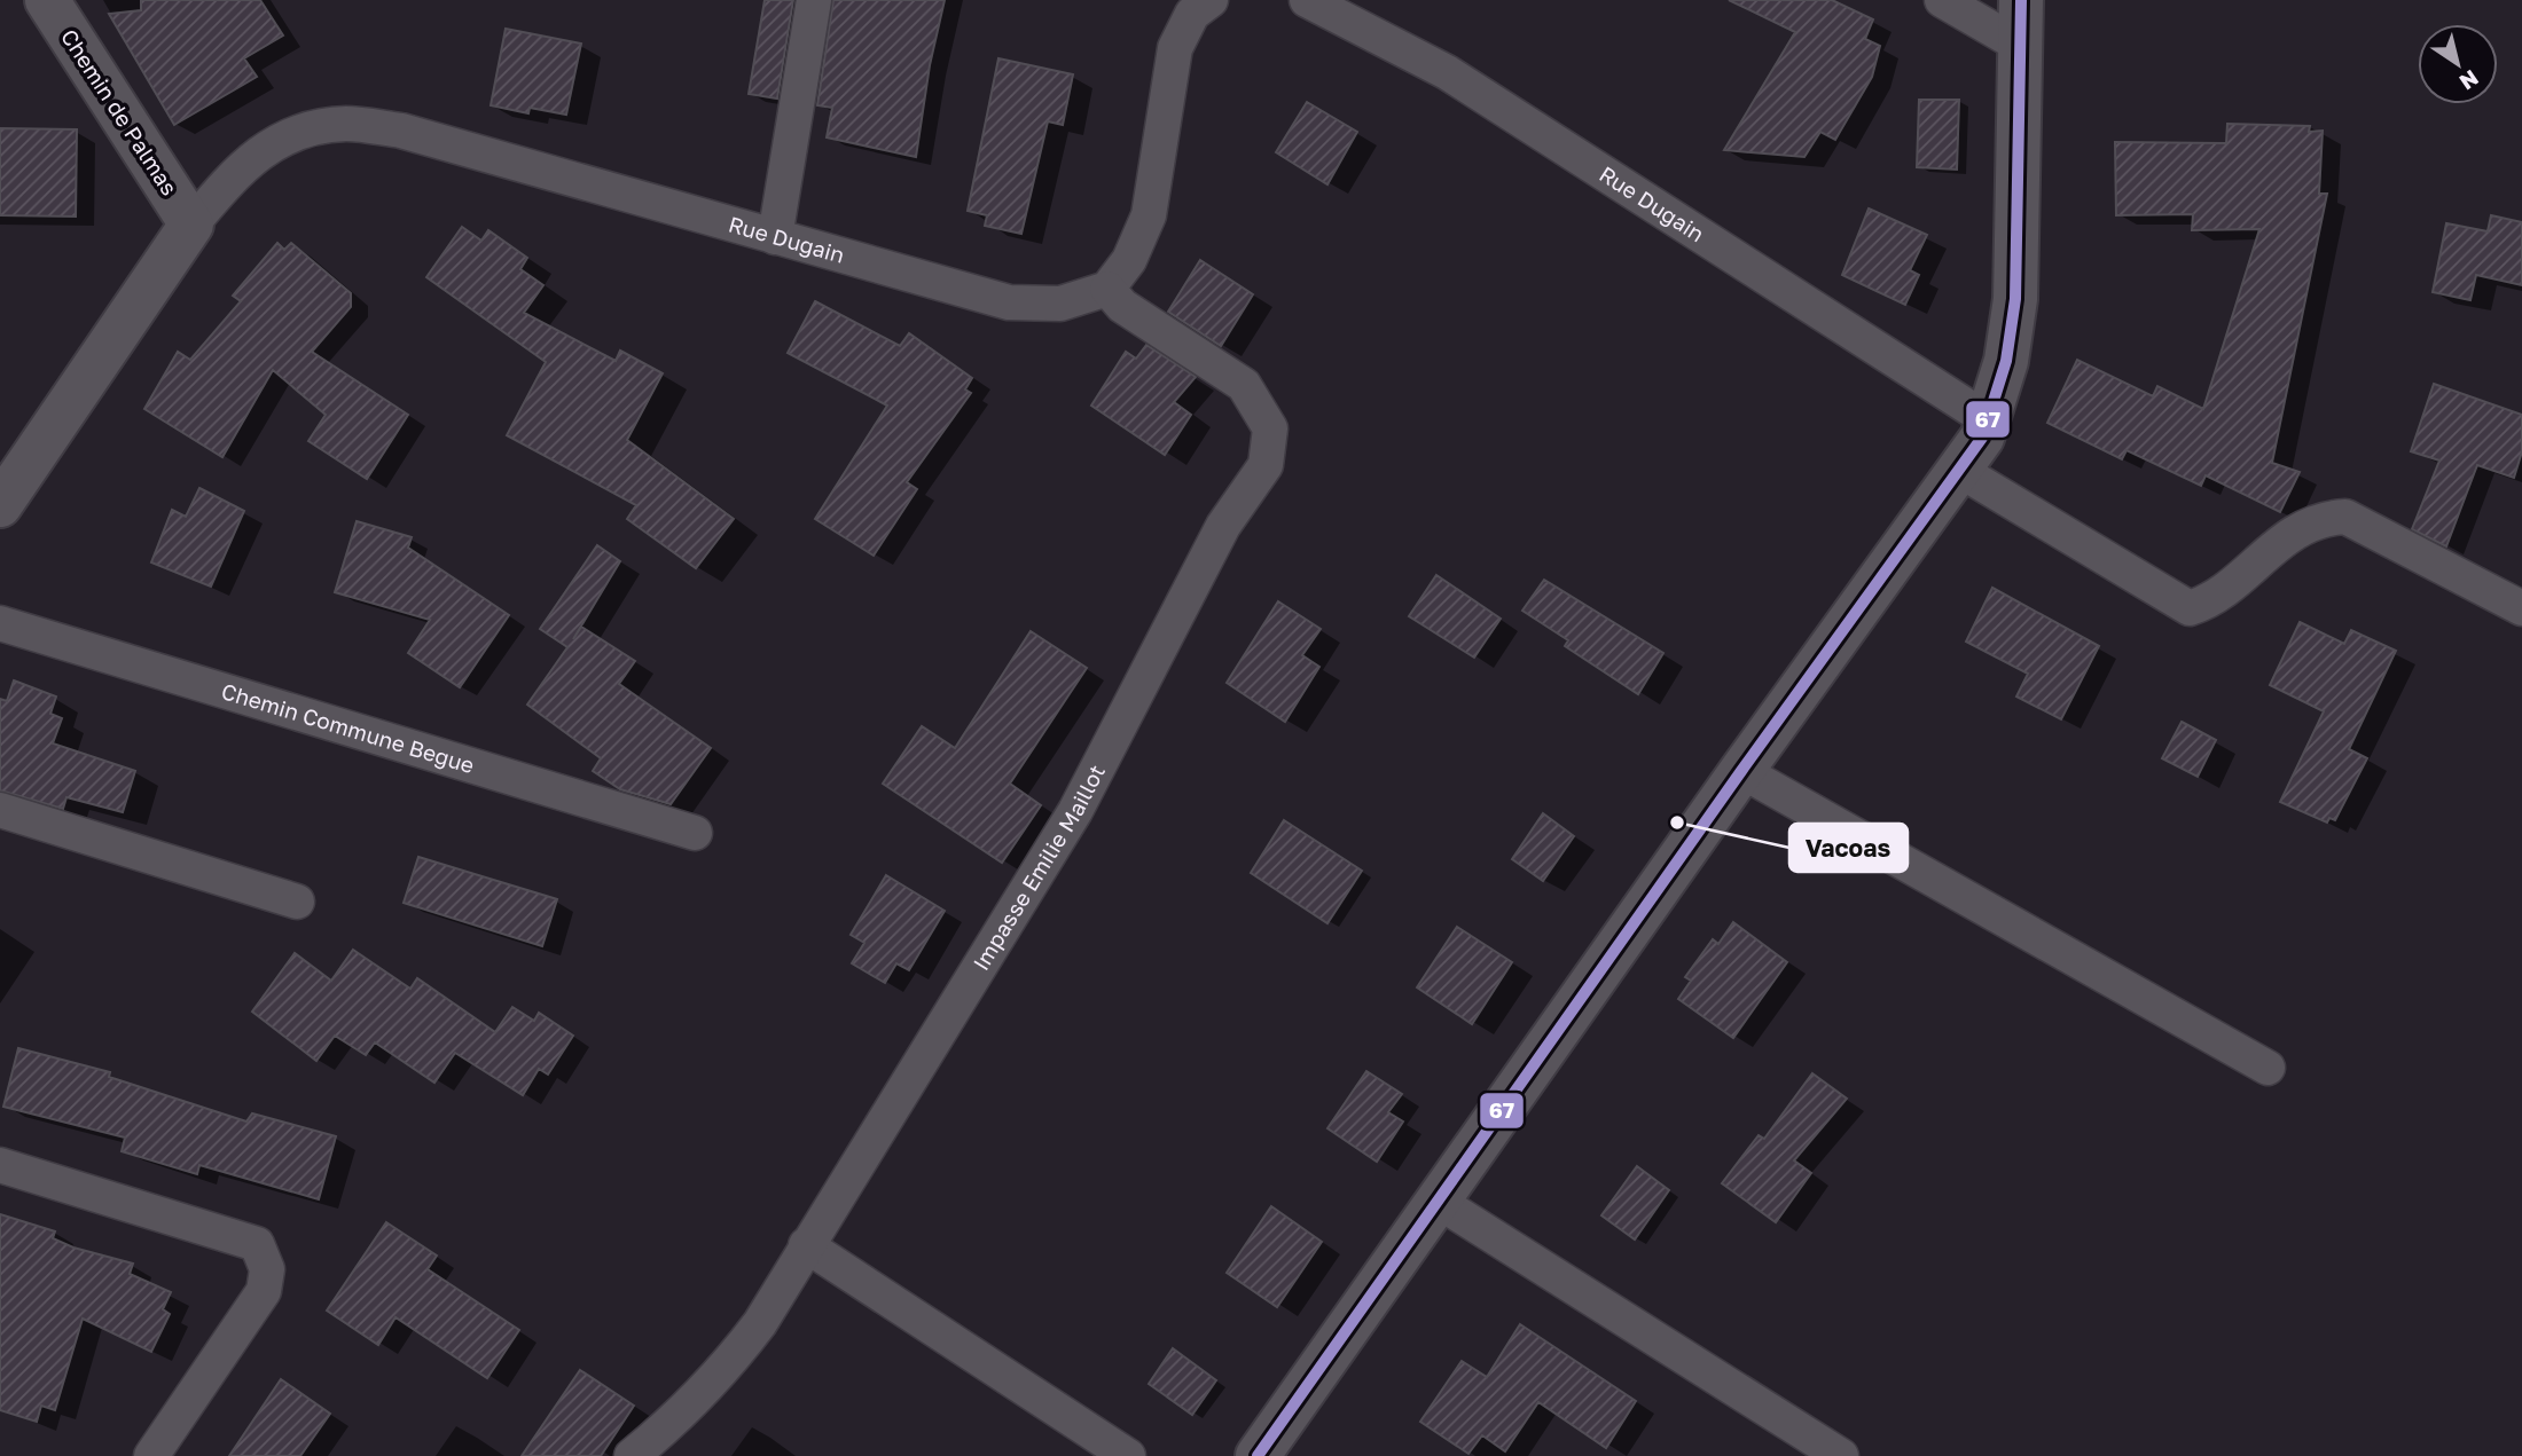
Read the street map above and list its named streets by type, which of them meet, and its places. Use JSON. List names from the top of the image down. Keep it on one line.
{"streets":{"main road":["Chemin de Palmas"],"street":["Rue Dugain","Chemin Commune Begue","Impasse Emilie Maillot"]},"crossings":[["Chemin de Palmas","Rue Dugain"],["Rue Dugain","Impasse Emilie Maillot"]],"places":["Vacoas"],"lines":["transit line 67"],"north":"bottom right"}
